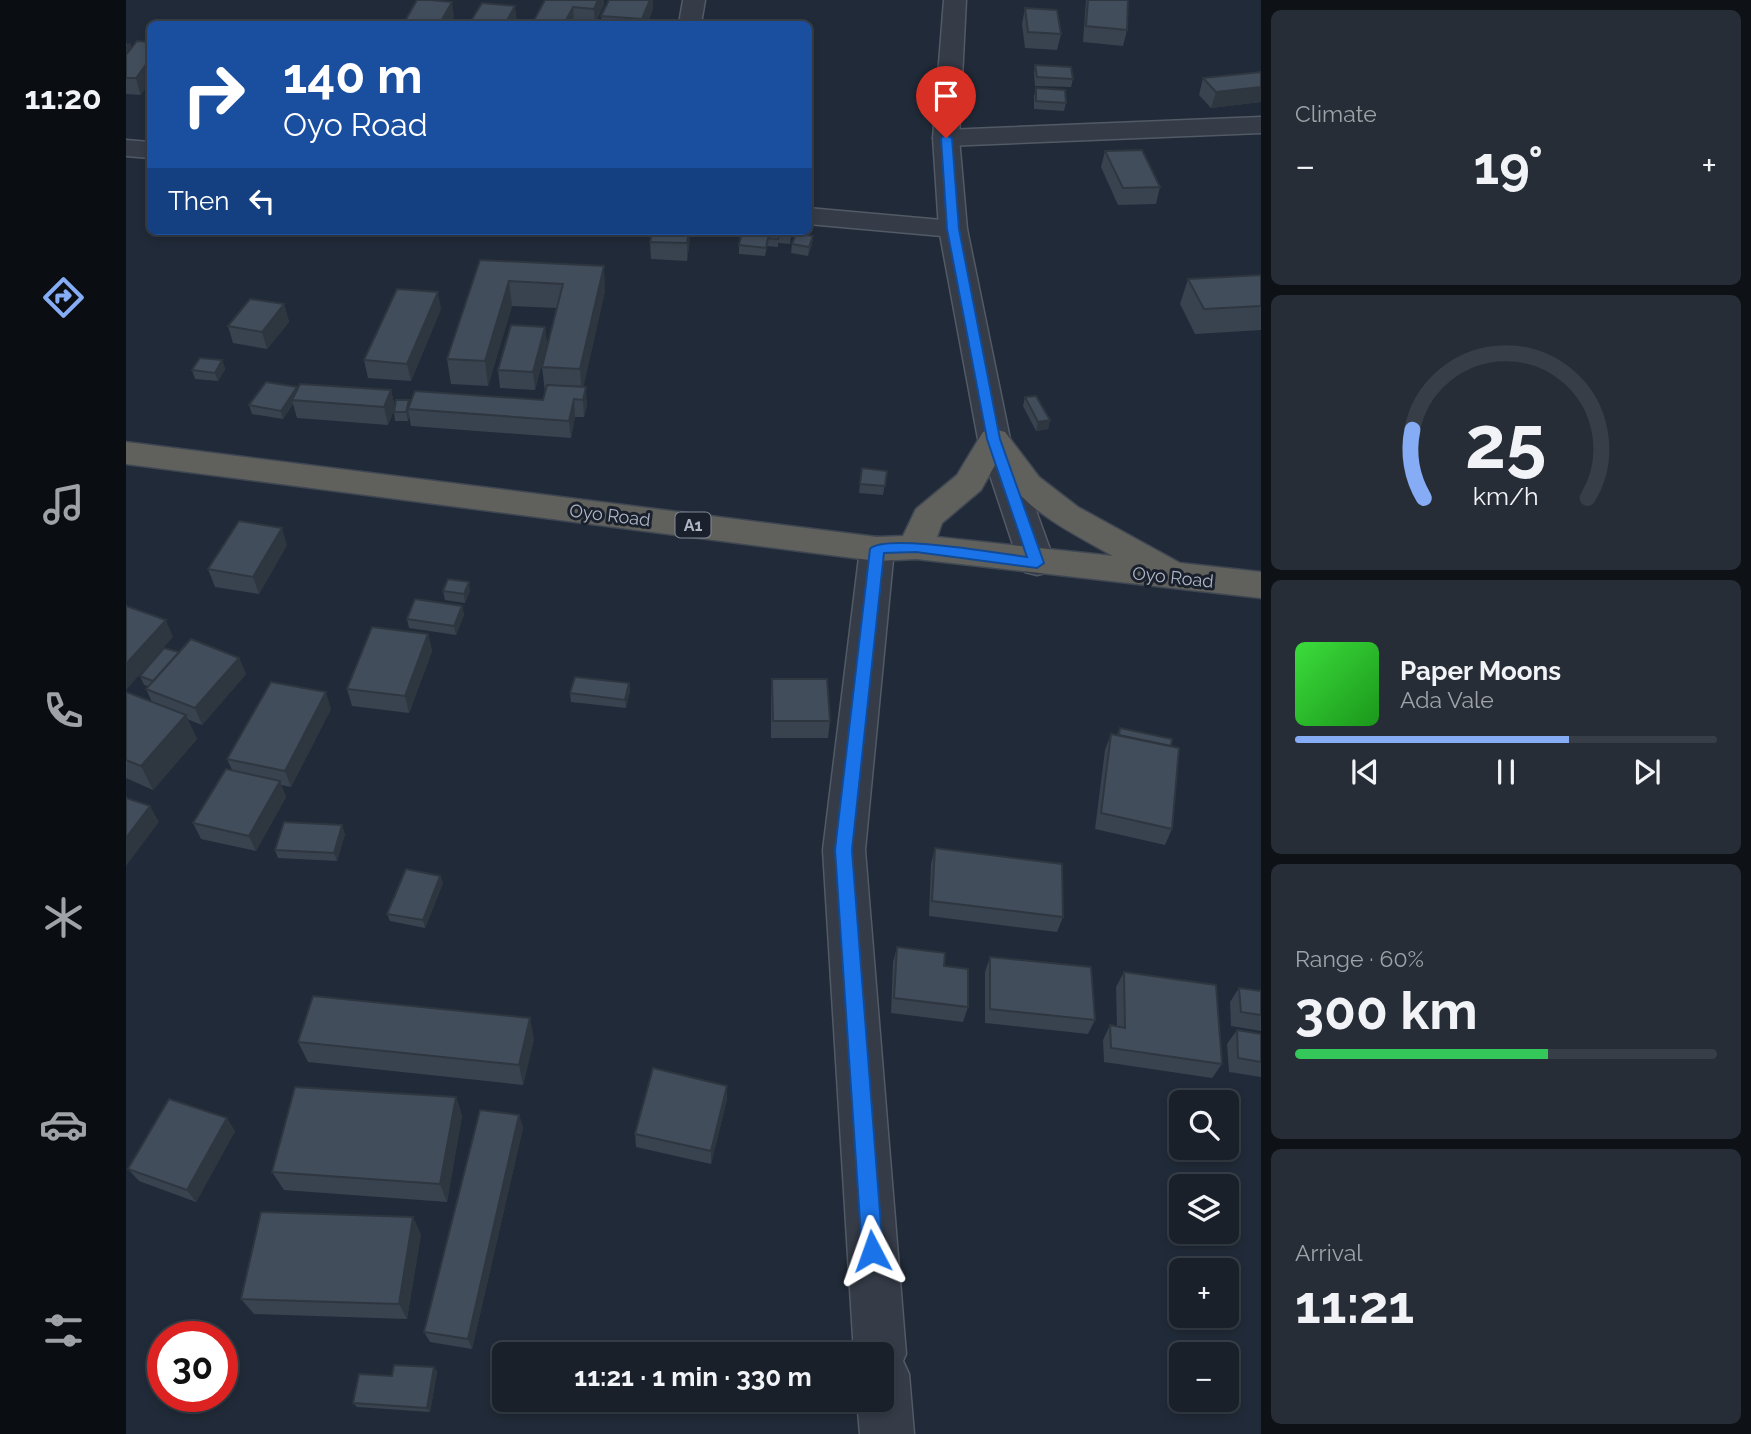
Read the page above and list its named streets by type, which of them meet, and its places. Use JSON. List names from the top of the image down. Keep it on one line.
{"streets":{"highway":["Oyo Road","A1"]},"page":{"tabs":"11:20","tile":["Climate",["Range · 60%","300 km"],["Arrival","11:21"]],"turn":["140 m","Oyo Road"],"heat":["−","19°","+"],"then":"Then","song":["Paper Moons","Ada Vale"],"map_buttons":["+","−"],"limit":"30","trip":"11:21 · 1 min · 330 m","gauge":["25","km/h"]}}
